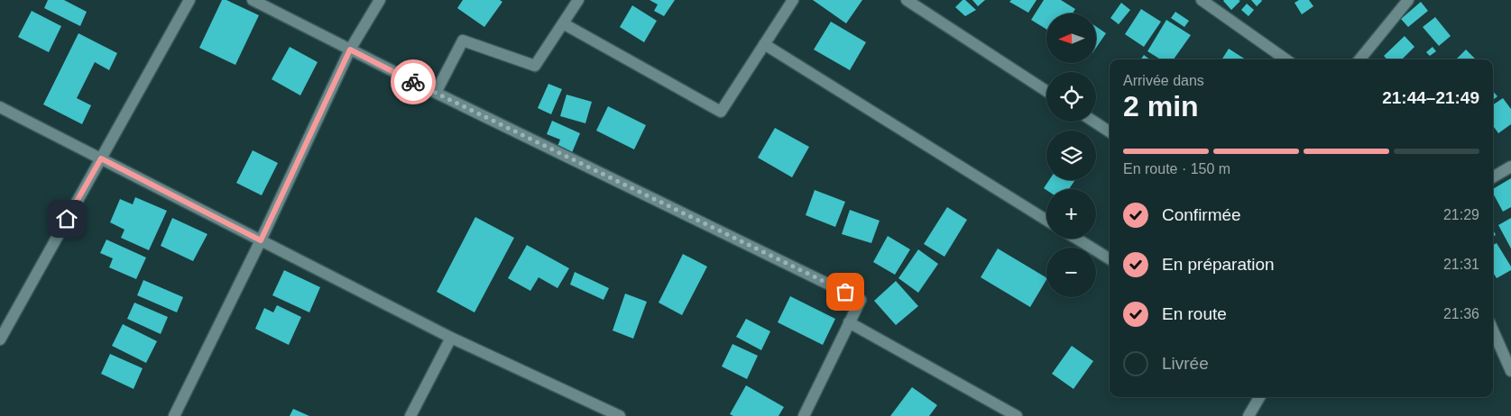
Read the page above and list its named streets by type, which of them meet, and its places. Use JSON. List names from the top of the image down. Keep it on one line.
{"north":"left","page":{"map_buttons":["+","−"],"heading":["2 min","Arrivée dans","21:44–21:49"],"bar":"En route · 150 m","list":[["Confirmée","21:29"],["En préparation","21:31"],["En route","21:36"],"Livrée"]}}
